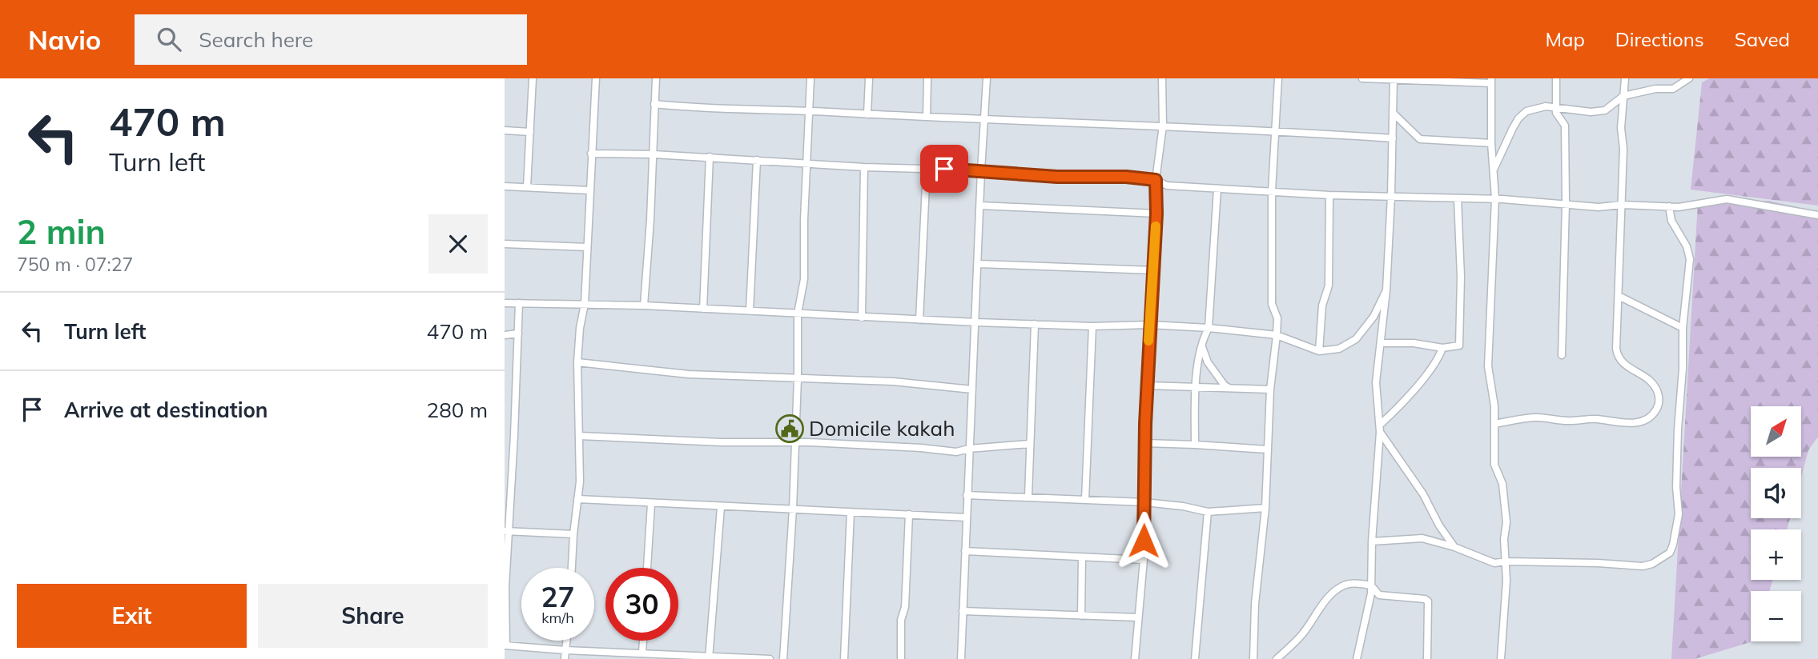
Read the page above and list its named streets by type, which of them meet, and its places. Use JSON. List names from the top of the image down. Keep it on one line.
{"places":{"public building":["Domicile kakah"]},"north":"top right","page":{"header":"Navio","search":"Search here","nav":["Map","Directions","Saved"],"turn":["470 m","Turn left"],"heading":["2 min","750 m · 07:27"],"list":[{"name":"Turn left","value":"470 m"},{"name":"Arrive at destination","value":"280 m"}],"map_buttons":["+","−"],"speed":"27 km/h","limit":"30","buttons":["Exit","Share"]}}
